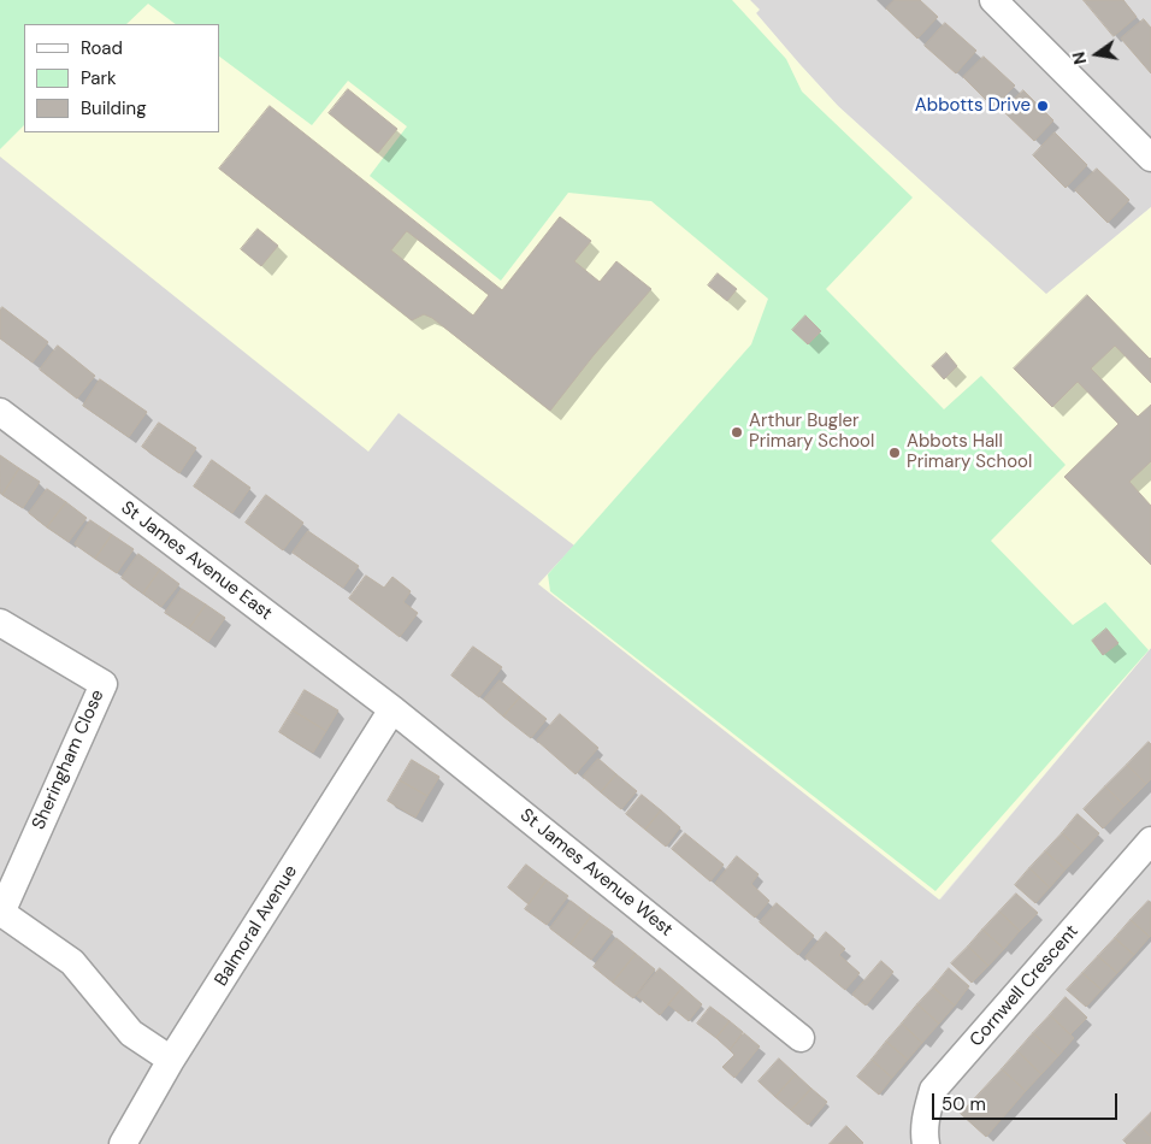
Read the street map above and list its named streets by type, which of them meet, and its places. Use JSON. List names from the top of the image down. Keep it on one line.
{"streets":{"street":["St James Avenue East","Sheringham Close","St James Avenue West","Balmoral Avenue","Cornwell Crescent"]},"crossings":[["St James Avenue East","St James Avenue West"],["St James Avenue East","Balmoral Avenue"],["St James Avenue West","Balmoral Avenue"]],"places":["Abbotts Drive","Arthur Bugler Primary School","Abbots Hall Primary School"],"legend":["Road","Park","Building"],"scale_bar":"50 m","north":"left"}
